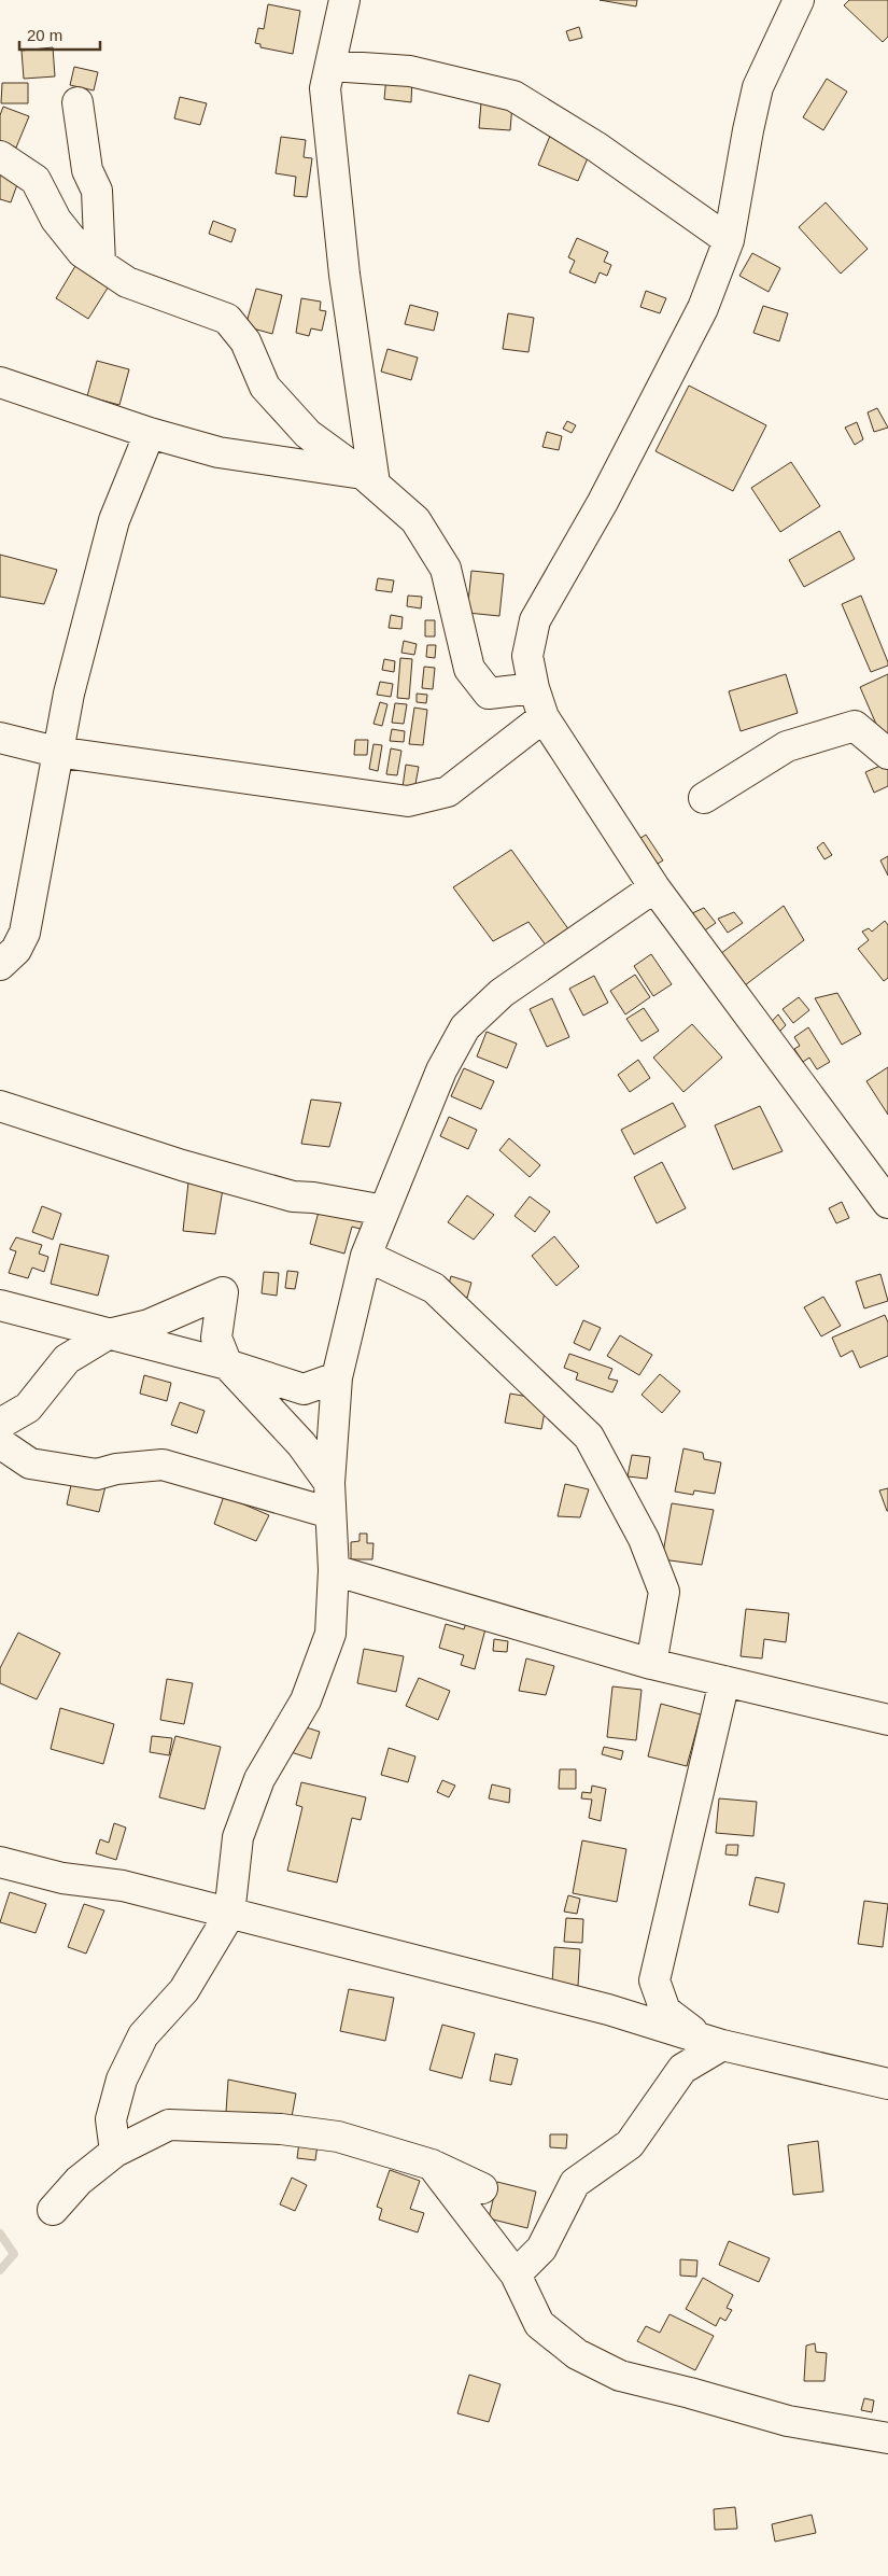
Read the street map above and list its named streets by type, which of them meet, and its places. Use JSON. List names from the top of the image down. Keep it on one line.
{"scale_bar":"20 m"}
